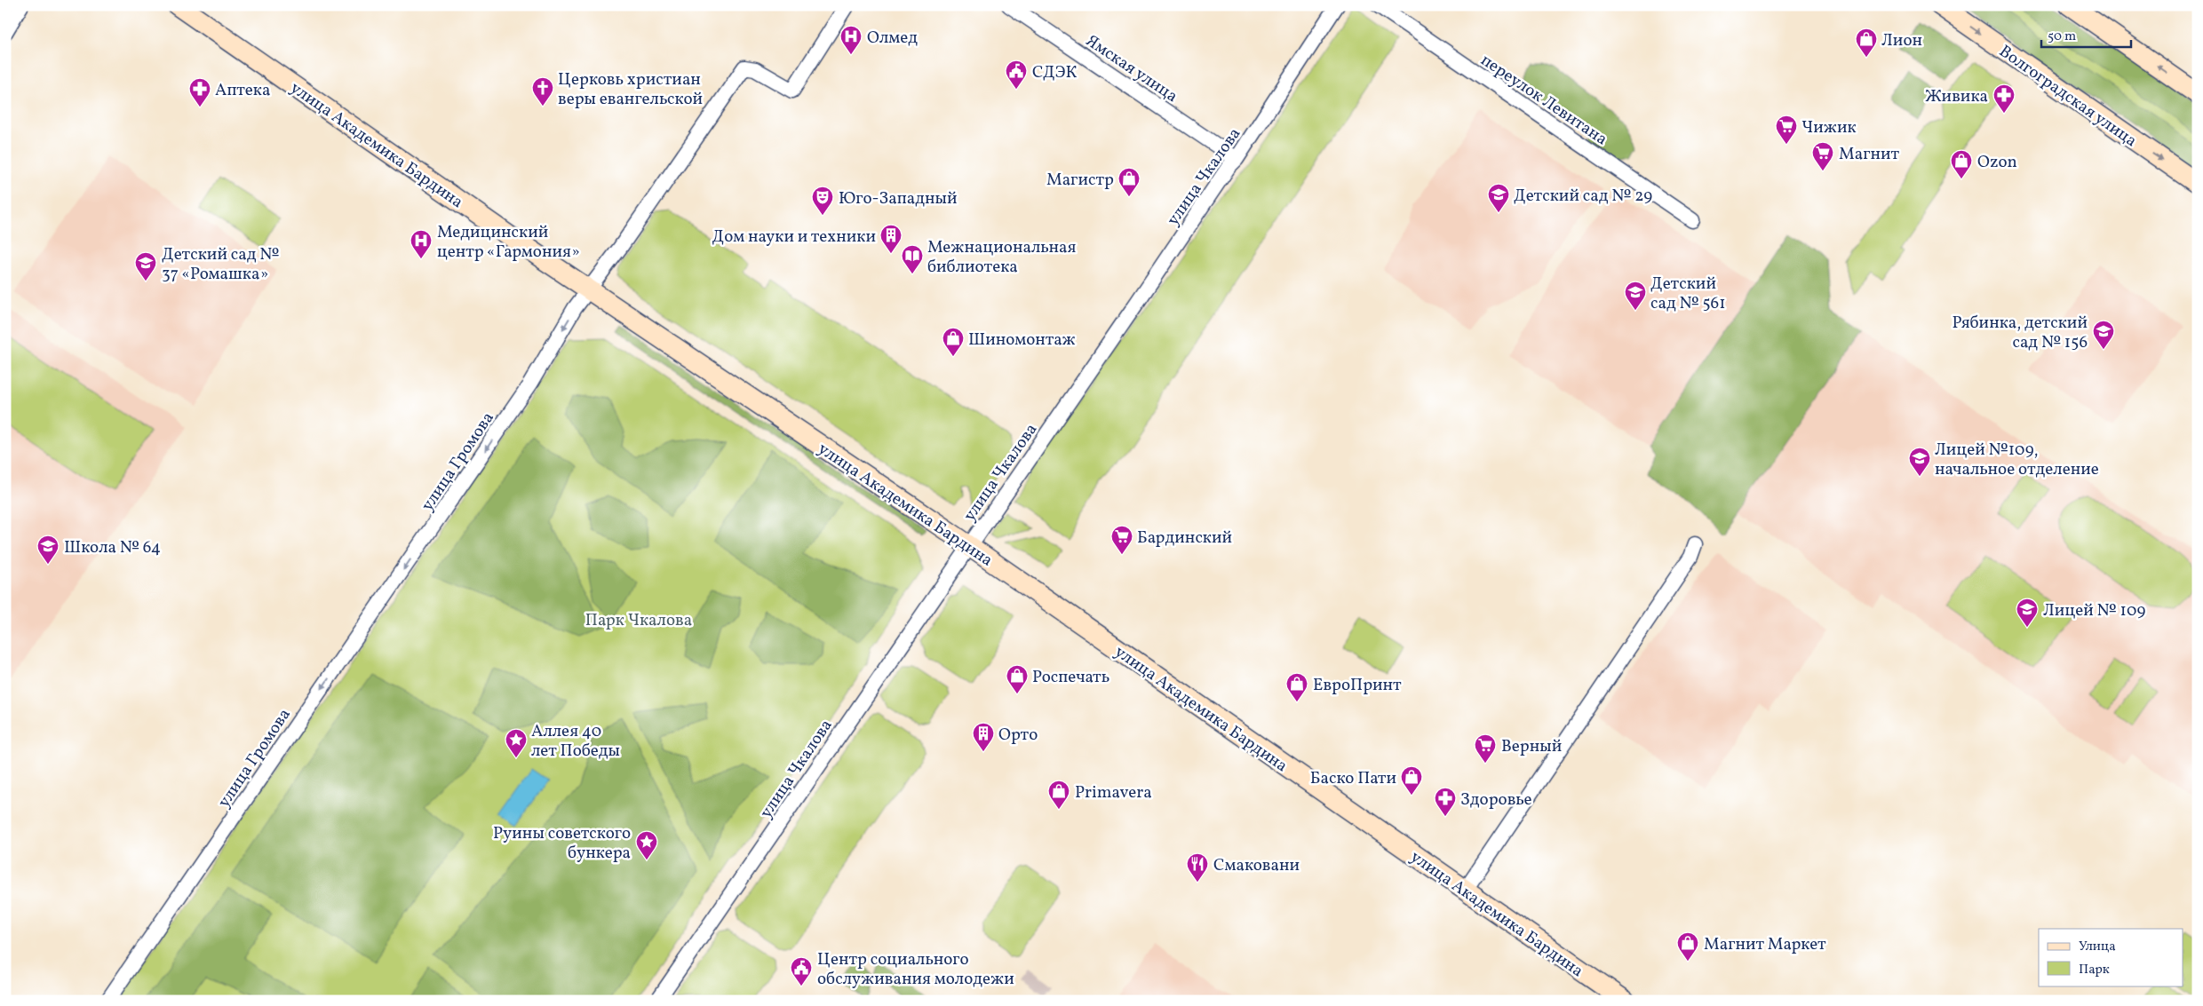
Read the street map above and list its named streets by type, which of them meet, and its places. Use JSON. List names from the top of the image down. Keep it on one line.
{"streets":{"street":["Ямская улица","Волгоградская улица","переулок Левитана","улица Академика Бардина","улица Чкалова","улица Громова"]},"crossings":[["Ямская улица","улица Чкалова"],["улица Академика Бардина","улица Чкалова"],["улица Академика Бардина","улица Громова"]],"one_way":["улица Громова"],"parks":["Парк Чкалова"],"places":{"hospital":["Олмед","Медицинский центр «Гармония»"],"shop":["Лион","Ozon","Магистр","Шиномонтаж","Роспечать","ЕвроПринт","Баско Пати","Primavera","Магнит Маркет"],"public building":["СДЭК","Центр социального обслуживания молодежи"],"church":["Церковь христиан веры евангельской"],"pharmacy":["Аптека","Живика","Здоровье"],"supermarket":["Чижик","Магнит","Бардинский","Верный"],"school or university":["Детский сад № 29","Детский сад № 37 «Ромашка»","Детский сад № 561","Рябинка, детский сад № 156","Лицей №109, начальное отделение","Школа № 64","Лицей № 109"],"theatre":["Юго-Западный"],"building":["Дом науки и техники","Орто"],"library":["Межнациональная библиотека"],"place":["Аллея 40 лет Победы","Руины советского бункера"],"restaurant":["Смаковани"]},"legend":["Улица","Парк"],"scale_bar":"50 m"}
